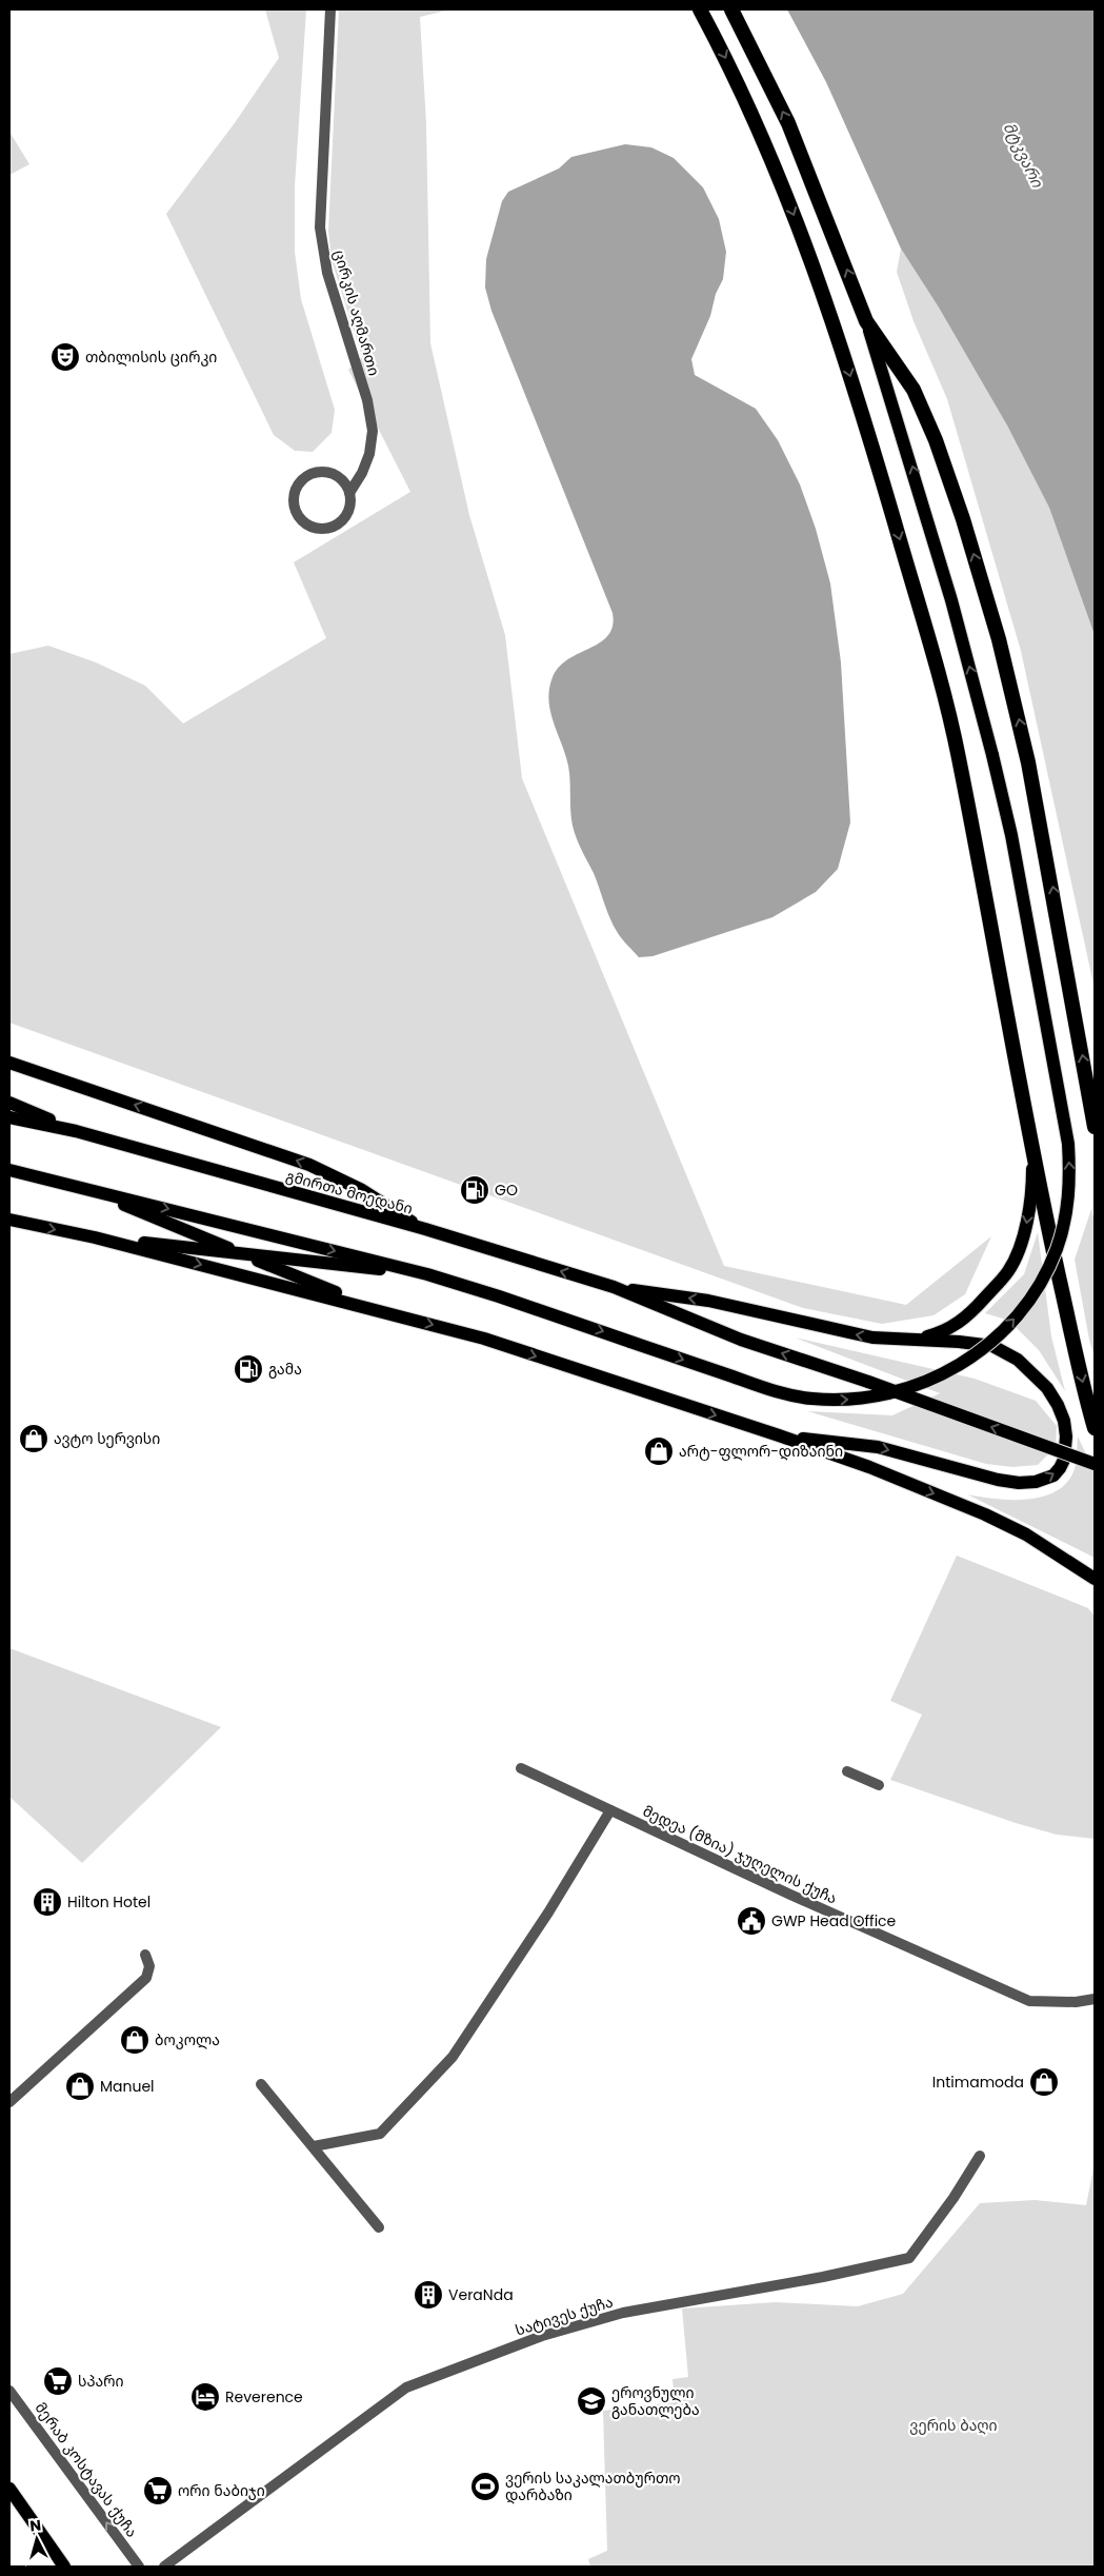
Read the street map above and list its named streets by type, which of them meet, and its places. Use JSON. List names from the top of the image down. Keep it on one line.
{"streets":{"main road":["გმირთა მოედანი"],"street":["ცირკის აღმართი","მედეა (მზია) ჯუღელის ქუჩა","სატივეს ქუჩა","მერაბ კოსტავას ქუჩა"]},"one_way":["მერაბ კოსტავას ქუჩა"],"water":["მტკვარი"],"parks":["ვერის ბაღი"],"places":{"theatre":["თბილისის ცირკი"],"fuel station":["GO","გამა"],"shop":["ავტო სერვისი","არტ-ფლორ-დიზაინი","ბოკოლა","Intimamoda","Manuel"],"building":["Hilton Hotel","VeraNda"],"public building":["GWP Head Office"],"supermarket":["სპარი","ორი ნაბიჯი"],"hotel":["Reverence"],"school or university":["ეროვნული განათლება"],"sports":["ვერის საკალათბურთო დარბაზი"]},"north":"top"}
